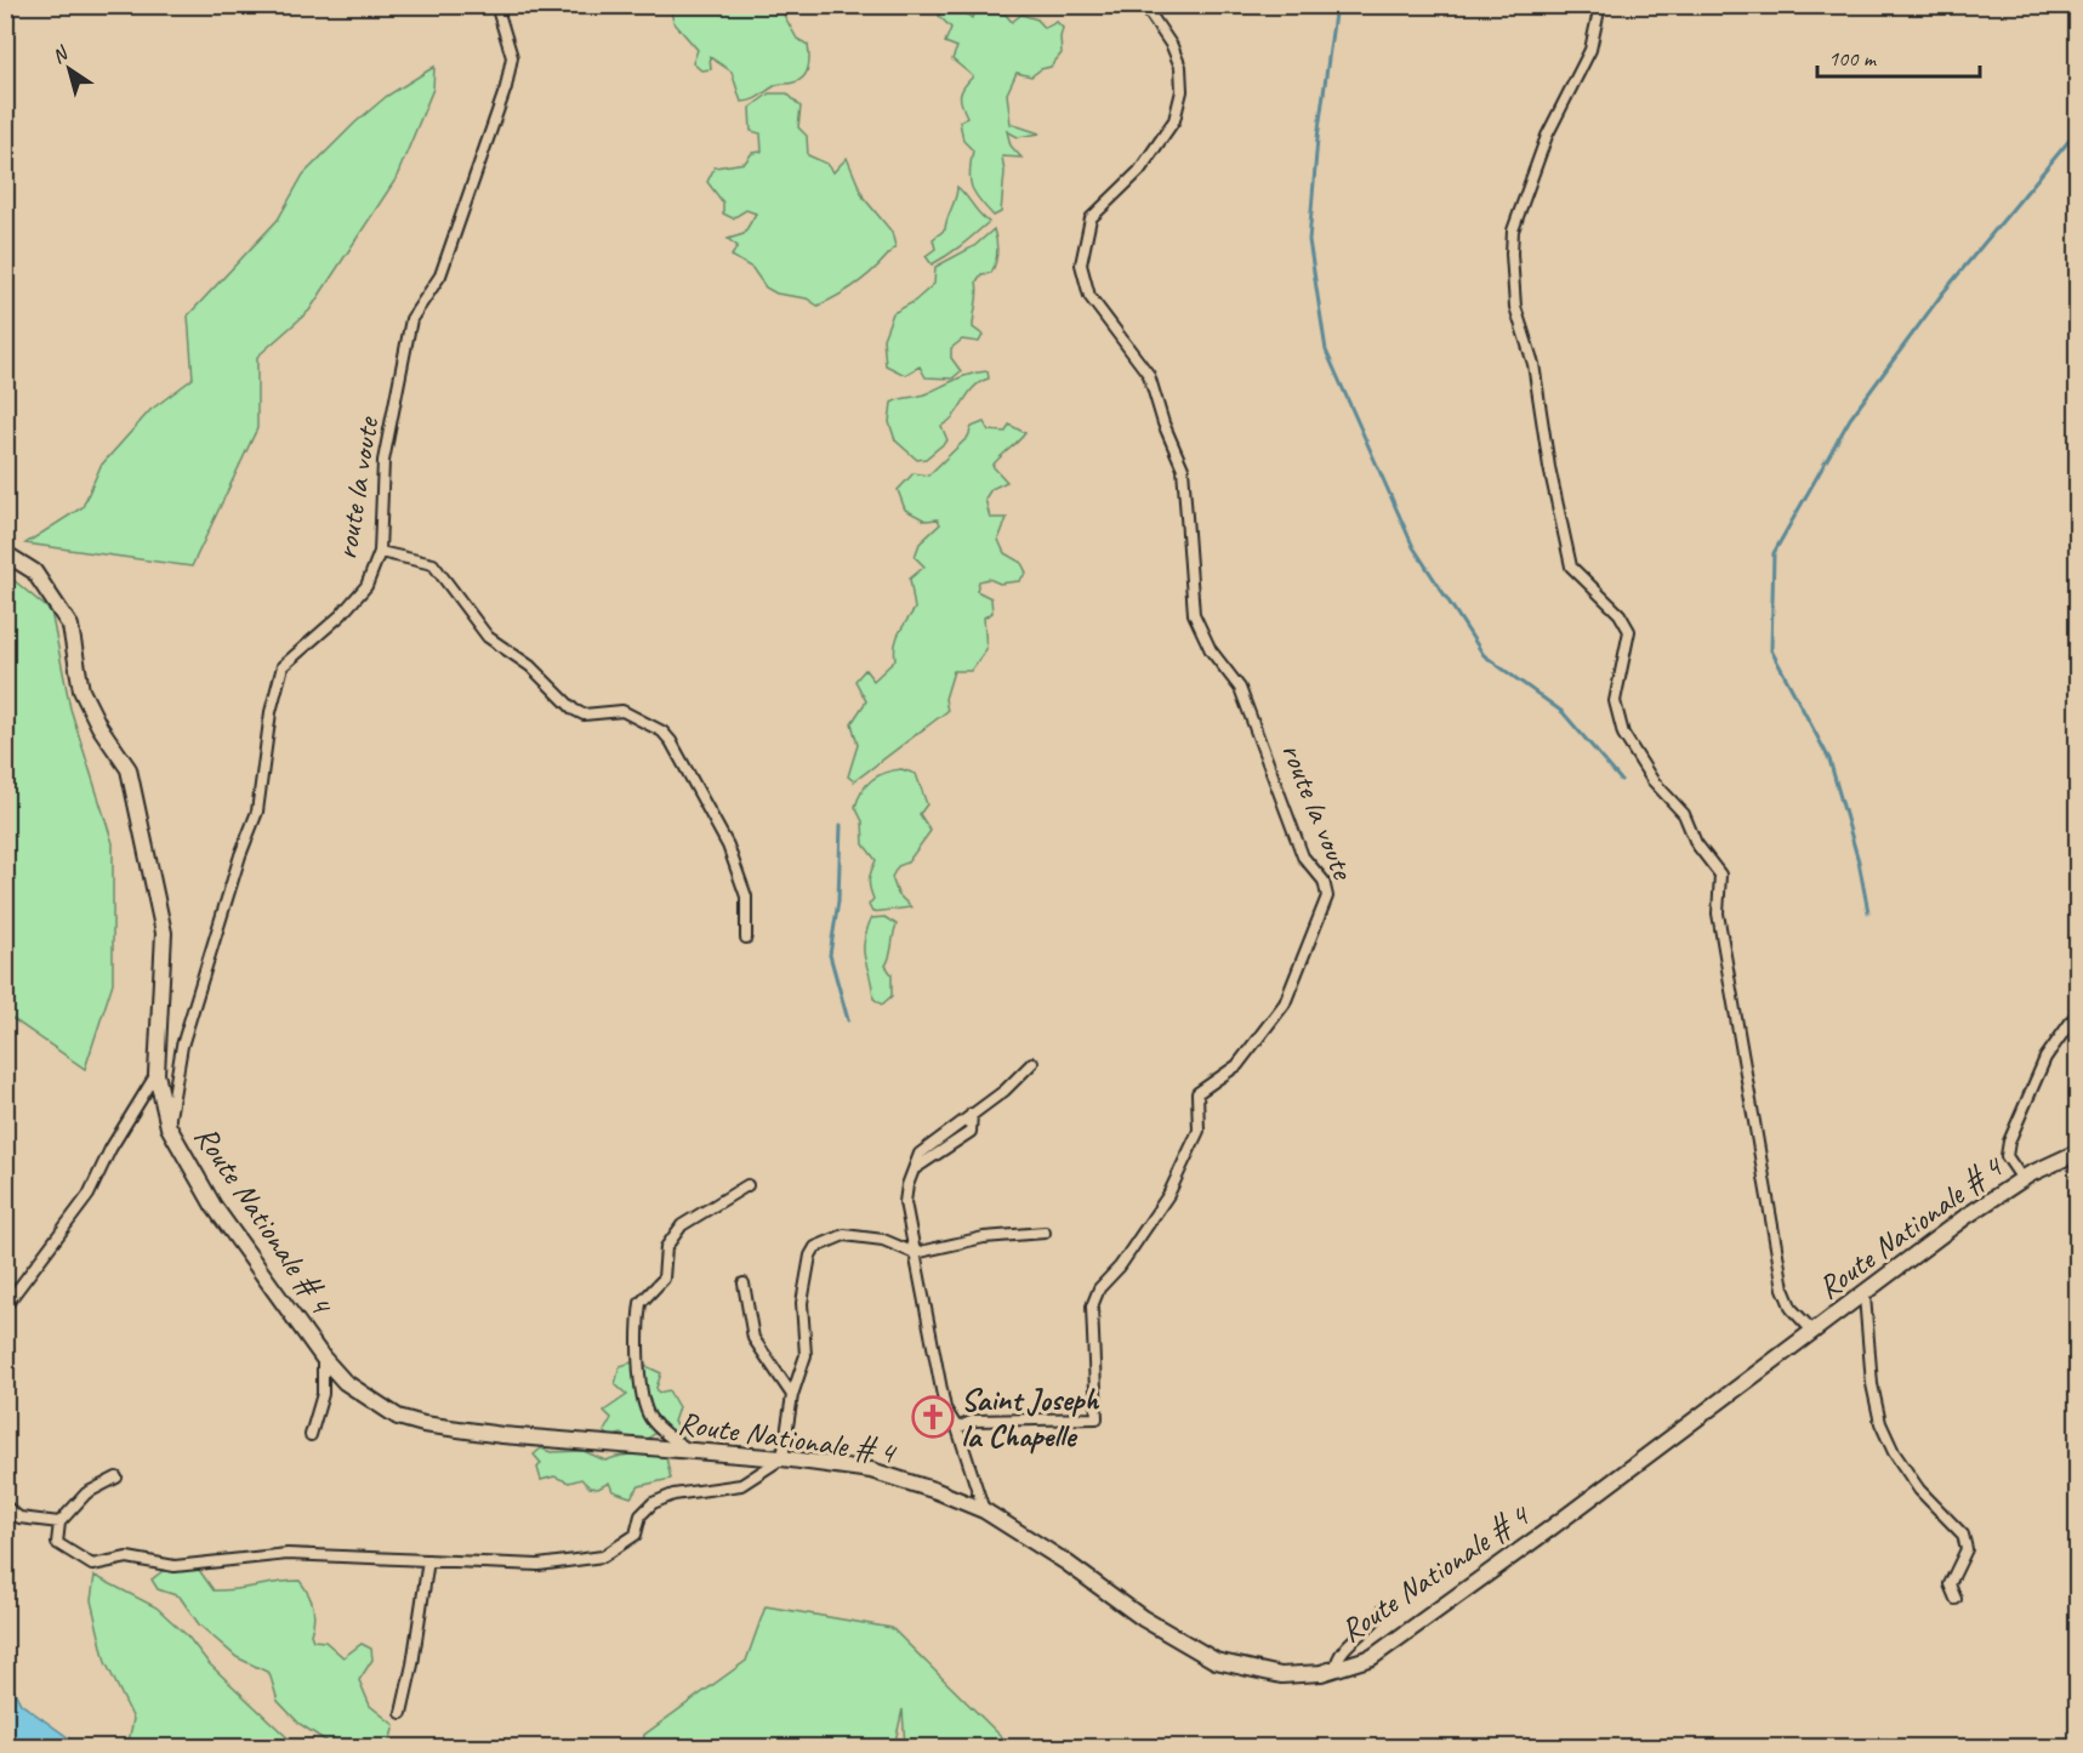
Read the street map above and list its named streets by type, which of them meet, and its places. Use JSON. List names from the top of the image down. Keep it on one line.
{"streets":{"main road":["Route Nationale # 4"],"street":["route la voute"]},"crossings":[["route la voute","Route Nationale # 4"]],"places":{"church":["Saint Joseph la Chapelle"]},"scale_bar":"100 m","north":"top left"}
